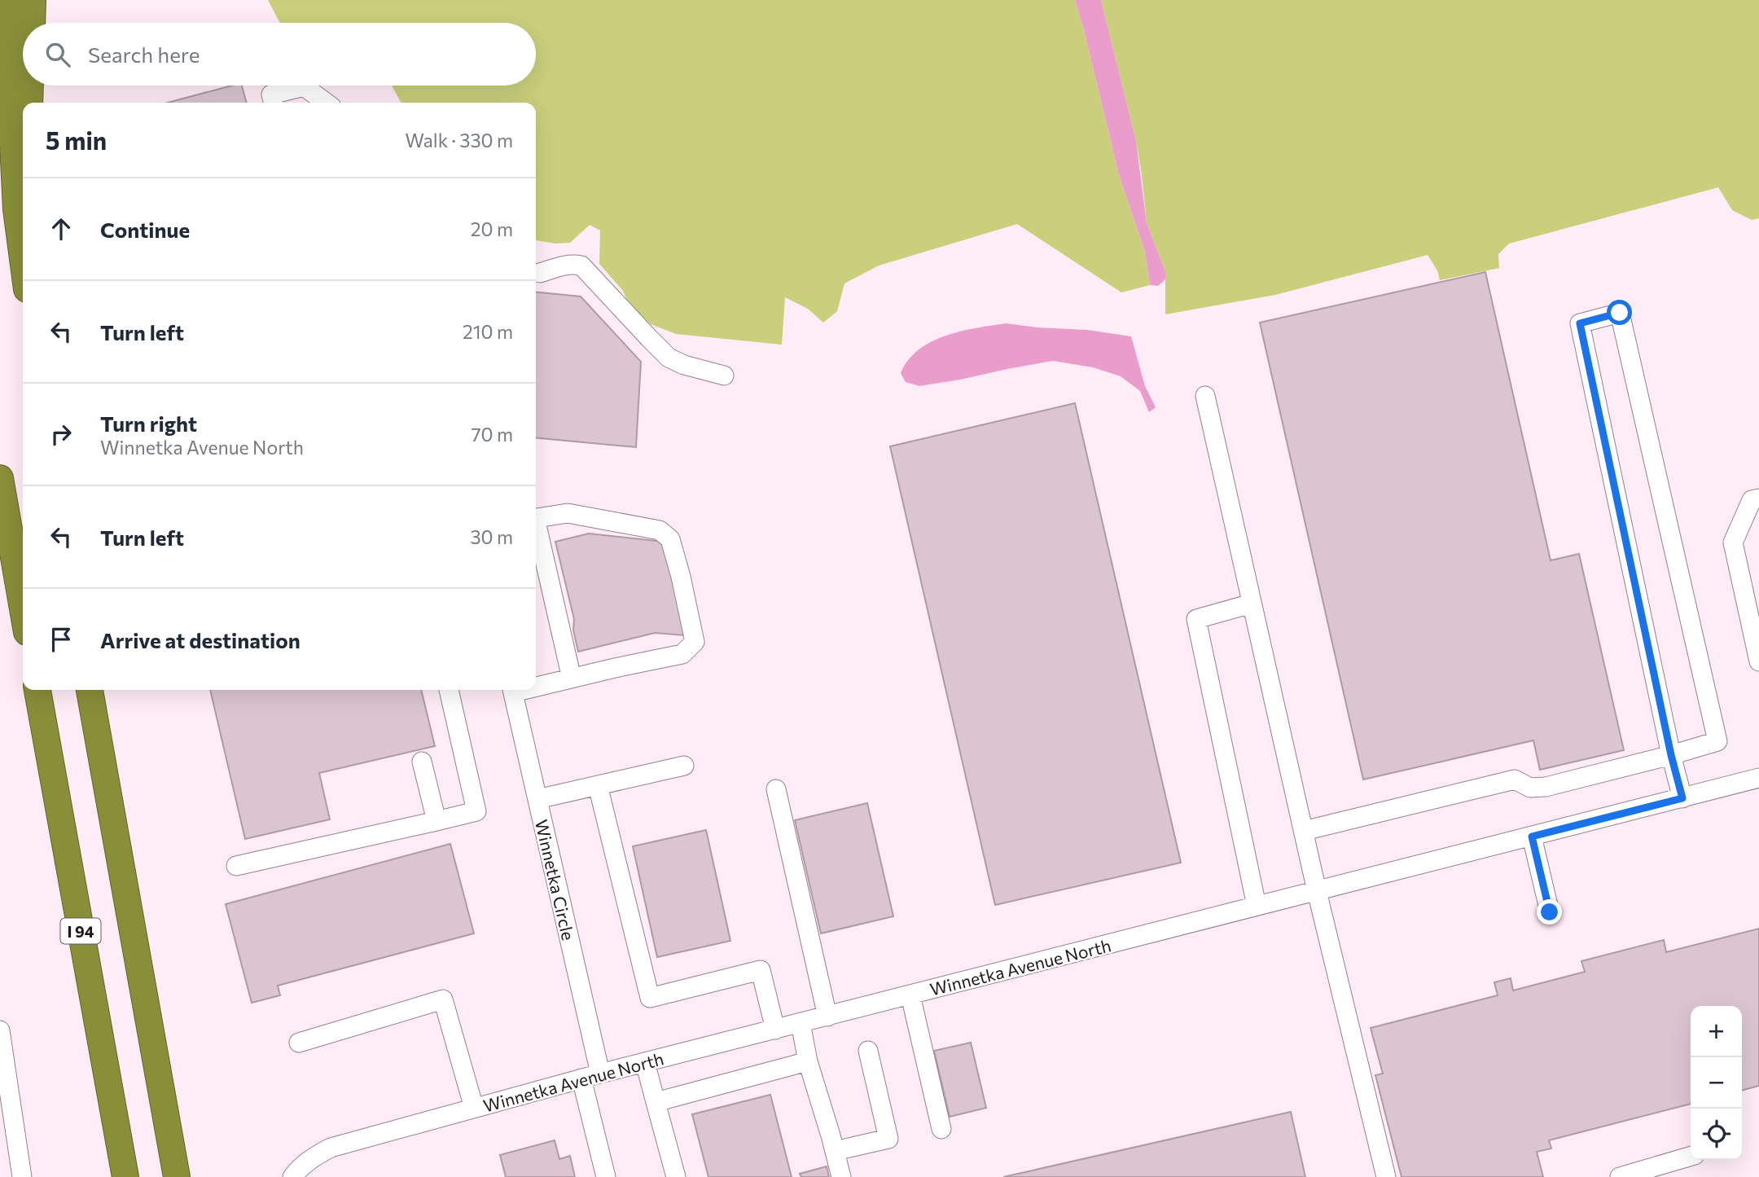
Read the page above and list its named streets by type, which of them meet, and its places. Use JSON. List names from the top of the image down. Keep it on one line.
{"streets":{"highway":["I 94"],"street":["Winnetka Circle","Winnetka Avenue North"]},"crossings":[["Winnetka Circle","Winnetka Avenue North"]],"page":{"search":"Search here","heading":["5 min","Walk · 330 m"],"list":[["Continue","20 m"],["Turn left","210 m"],["Turn right","Winnetka Avenue North","70 m"],["Turn left","30 m"],"Arrive at destination"],"map_buttons":["+","−"]}}
